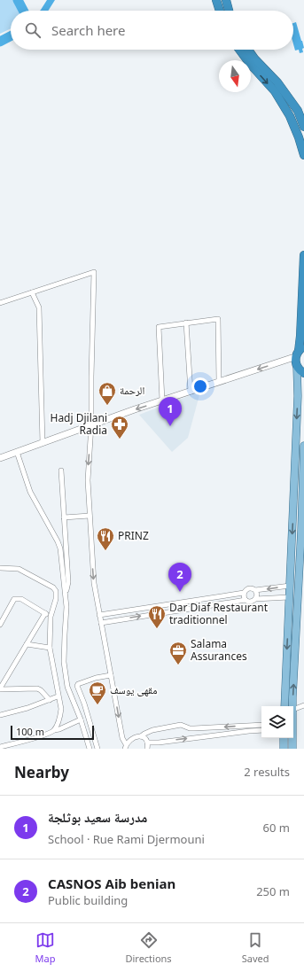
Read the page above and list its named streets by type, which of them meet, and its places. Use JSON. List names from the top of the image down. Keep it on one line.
{"places":{"shop":["الرحمة"],"pharmacy":["Hadj Djilani Radia"],"restaurant":["PRINZ","Dar Diaf Restaurant traditionnel"],"office":["Salama Assurances"],"cafe":["مقهى يوسف"]},"scale_bar":"100 m","north":"bottom","page":{"search":"Search here","pins":["1","2"],"scale":"100 m","heading":["Nearby","2 results"],"list":[{"mark":"1","name":"مدرسة سعيد بوثلجة","note":"School · Rue Rami Djermouni","value":"60 m"},{"mark":"2","name":"CASNOS Aib benian","note":"Public building","value":"250 m"}],"nav":["Map","Directions","Saved"]}}
